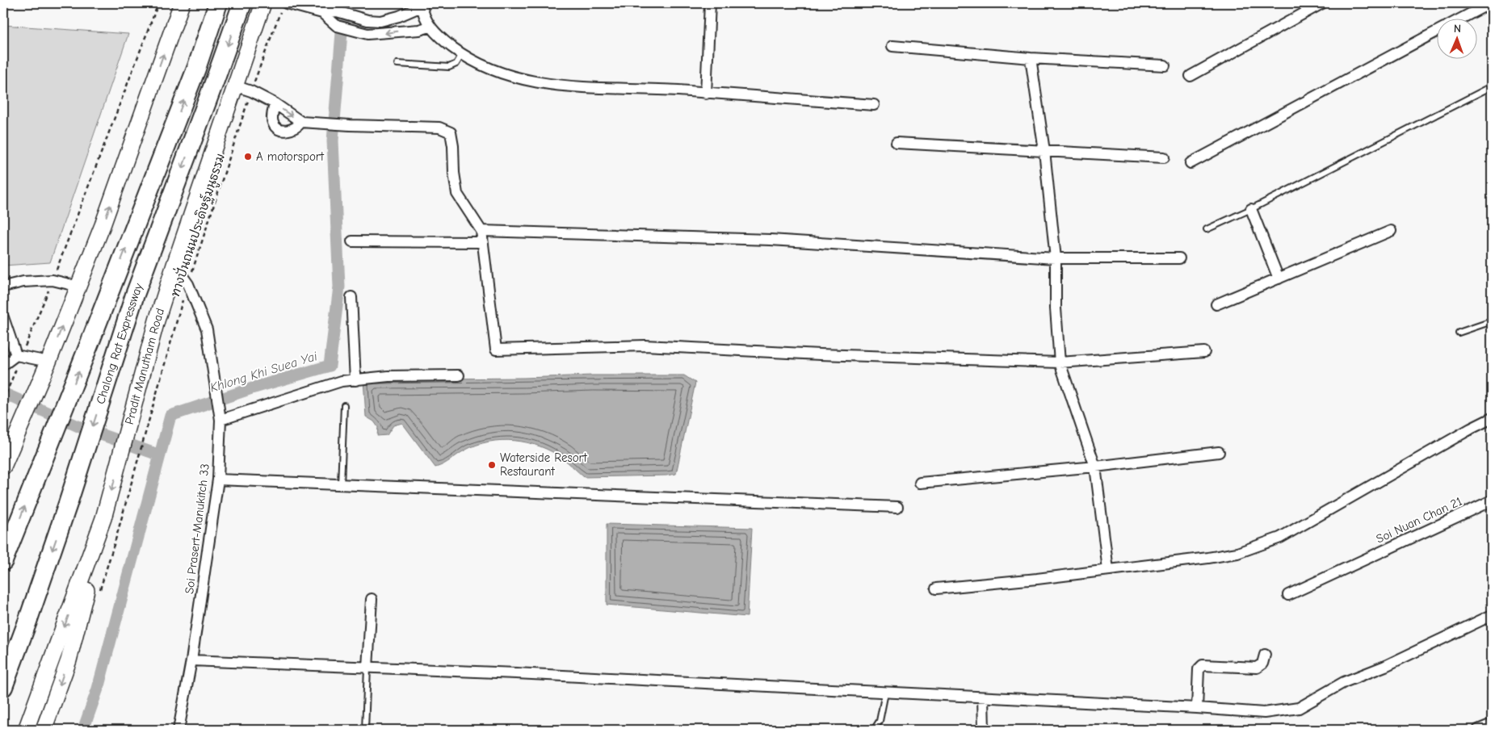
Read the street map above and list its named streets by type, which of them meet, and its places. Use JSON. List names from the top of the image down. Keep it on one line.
{"streets":{"highway":["Chalong Rat Expressway"],"main road":["Pradit Manutham Road"],"street":["Soi Nuan Chan 21","Soi Prasert-Manukitch 33"],"path":["ทางปั่นถนนประดิษฐ์มนูธรรม"]},"crossings":[["ทางปั่นถนนประดิษฐ์มนูธรรม","Soi Prasert-Manukitch 33"],["Pradit Manutham Road","Soi Prasert-Manukitch 33"]],"water":["Khlong Khi Suea Yai"],"places":["A motorsport","Waterside Resort Restaurant"],"north":"top"}
